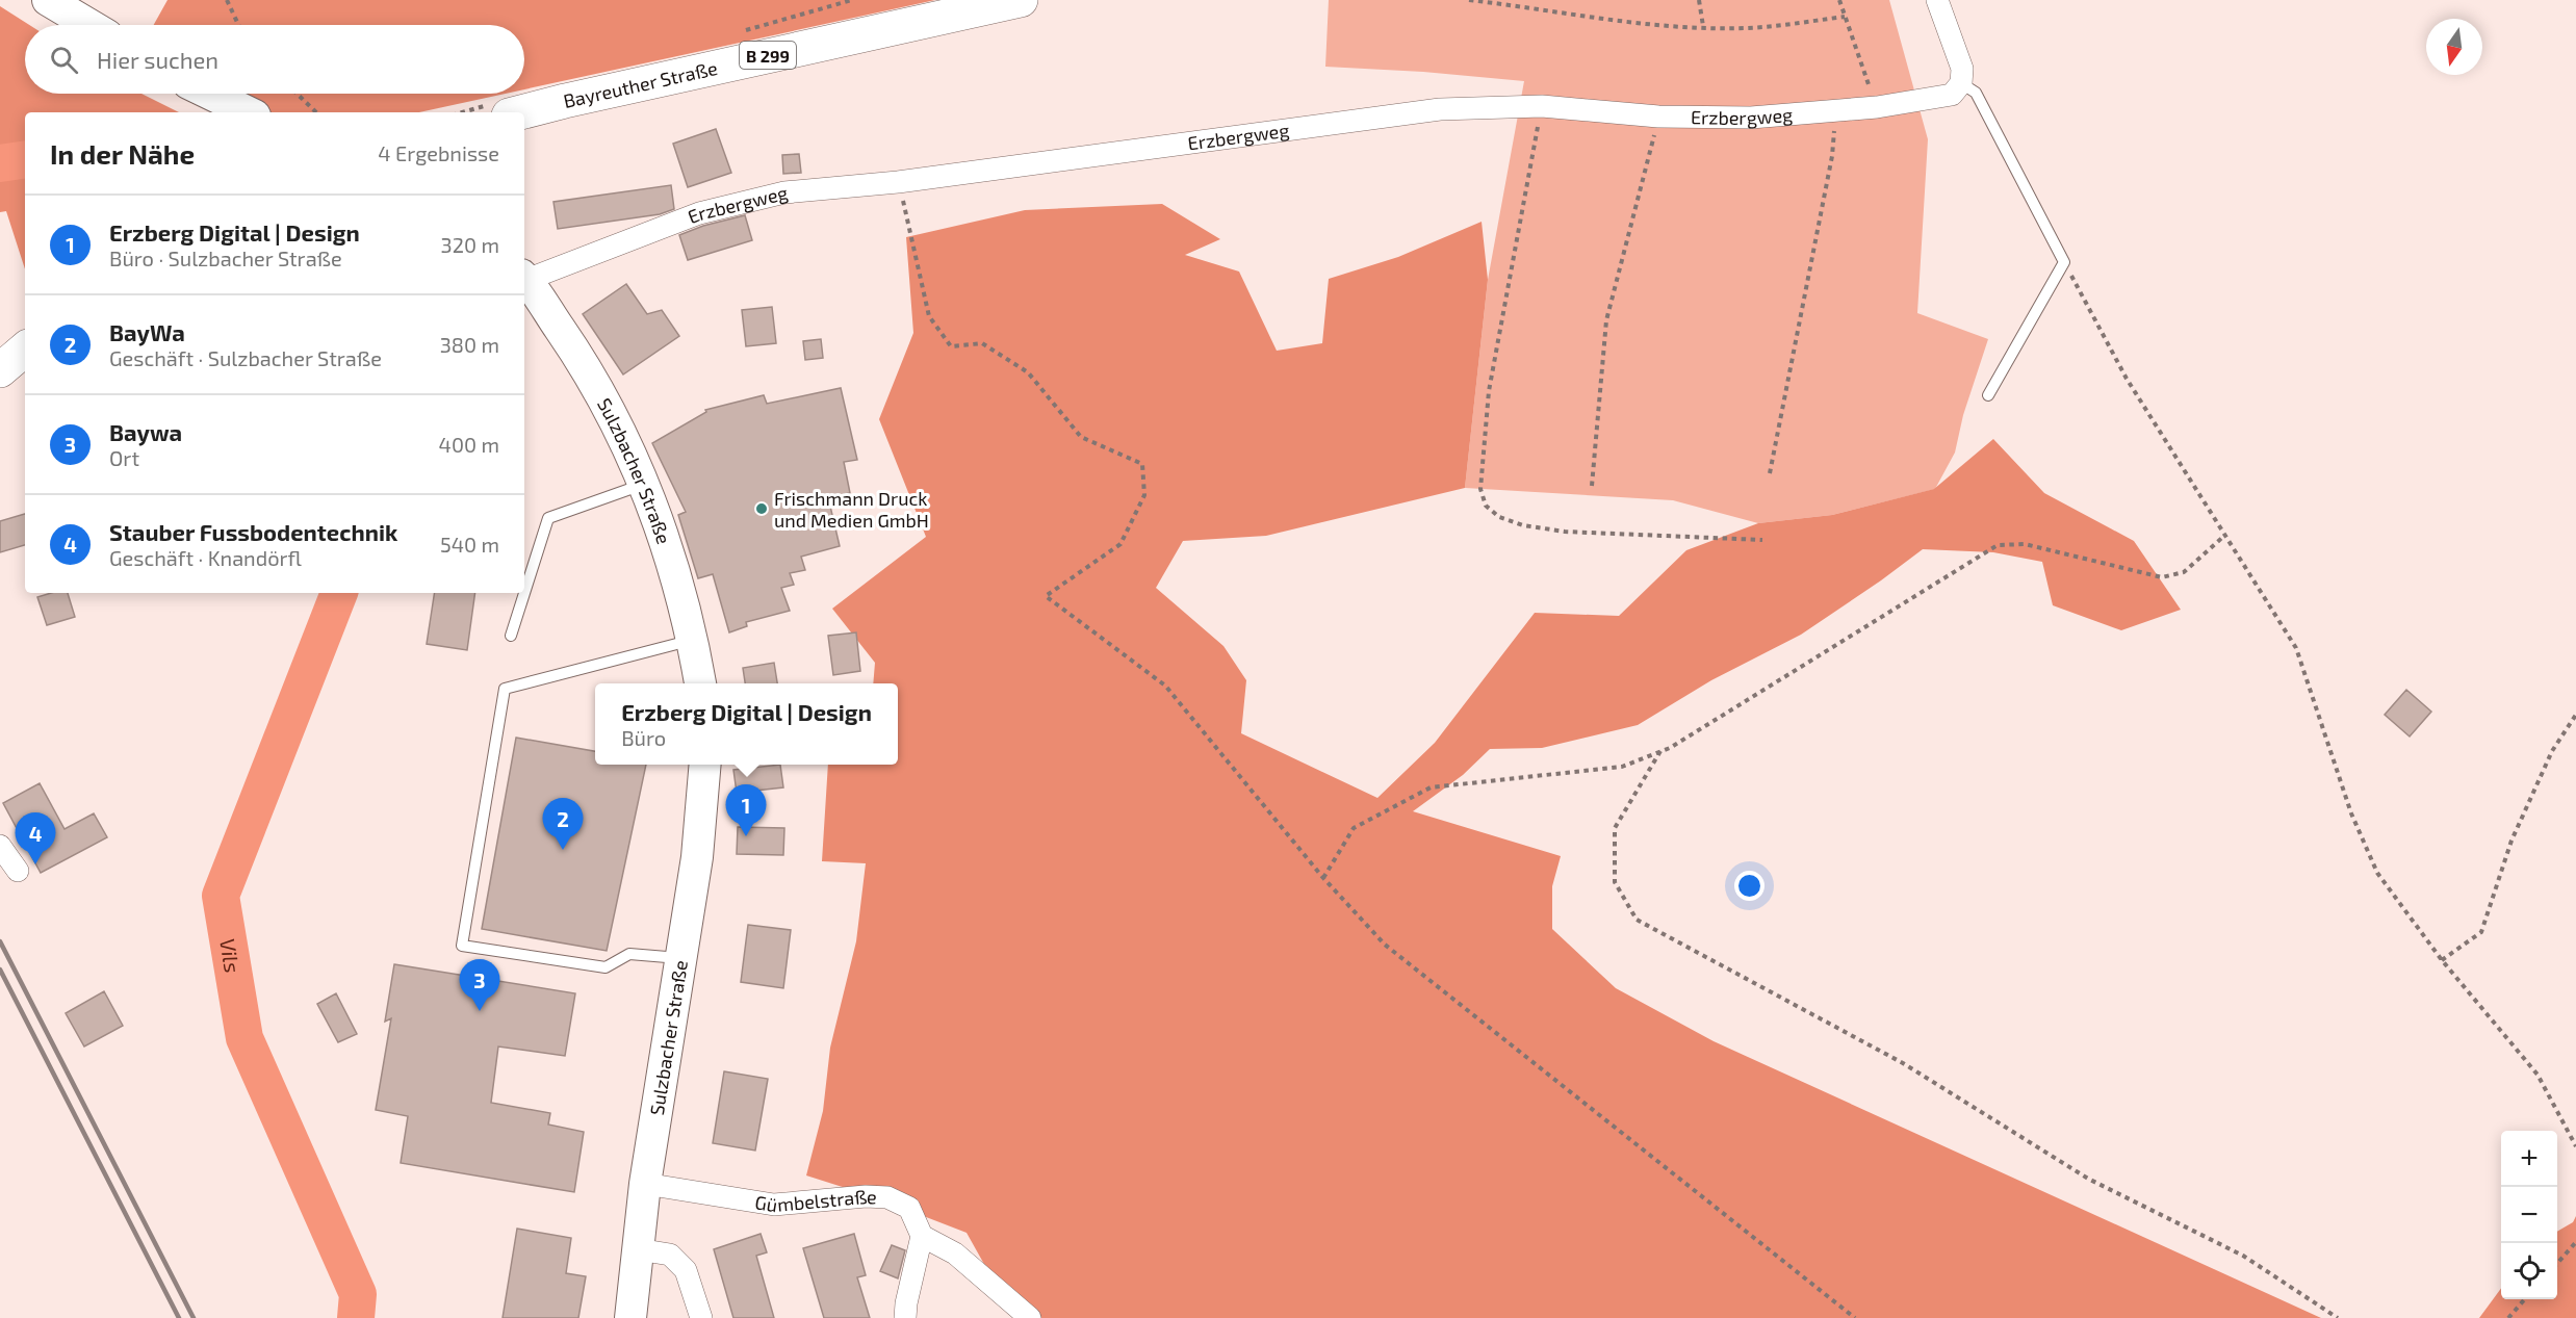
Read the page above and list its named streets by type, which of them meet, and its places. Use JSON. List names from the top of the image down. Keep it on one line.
{"streets":{"main road":["B 299","Bayreuther Straße","Sulzbacher Straße"],"street":["Erzbergweg","Gümbelstraße"]},"crossings":[["Sulzbacher Straße","Gümbelstraße"]],"water":["Vils"],"places":["Frischmann Druck und Medien GmbH"],"north":"bottom","page":{"search":"Hier suchen","heading":["In der Nähe","4 Ergebnisse"],"list":[{"mark":"1","name":"Erzberg Digital | Design","note":"Büro · Sulzbacher Straße","value":"320 m"},{"mark":"2","name":"BayWa","note":"Geschäft · Sulzbacher Straße","value":"380 m"},{"mark":"3","name":"Baywa","note":"Ort","value":"400 m"},{"mark":"4","name":"Stauber Fussbodentechnik","note":"Geschäft · Knandörfl","value":"540 m"}],"popup":["Erzberg Digital | Design","Büro"],"pins":["1","2","4","3"],"map_buttons":["+","−"]}}
